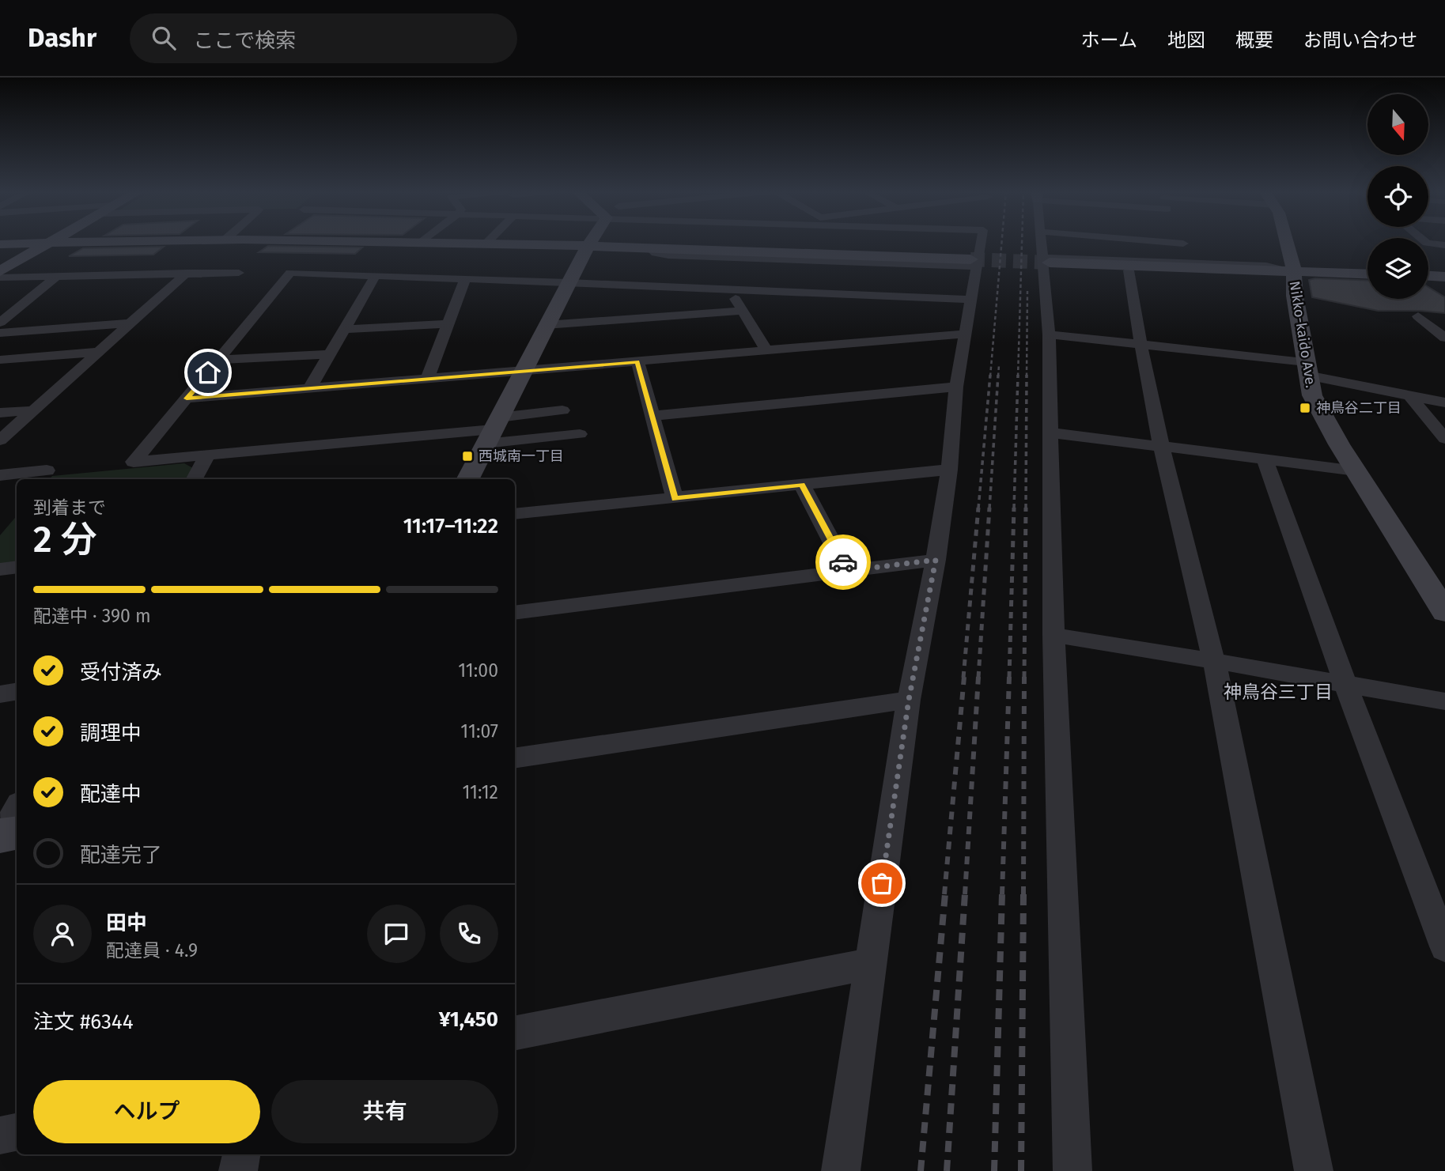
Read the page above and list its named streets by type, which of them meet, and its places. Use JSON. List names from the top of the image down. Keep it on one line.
{"streets":{"street":["Nikko-kaido Ave."]},"districts":["神鳥谷三丁目"],"places":{"transit":["神鳥谷二丁目","西城南一丁目"]},"north":"bottom","page":{"header":"Dashr","search":"ここで検索","nav":["ホーム","地図","概要","お問い合わせ"],"heading":["2 分","到着まで","11:17–11:22"],"panel":["田中","配達員 · 4.9","注文 #6344","¥1,450"],"bar":"配達中 · 390 m","list":[["受付済み","11:00"],["調理中","11:07"],["配達中","11:12"],"配達完了"],"buttons":["ヘルプ","共有"]}}
